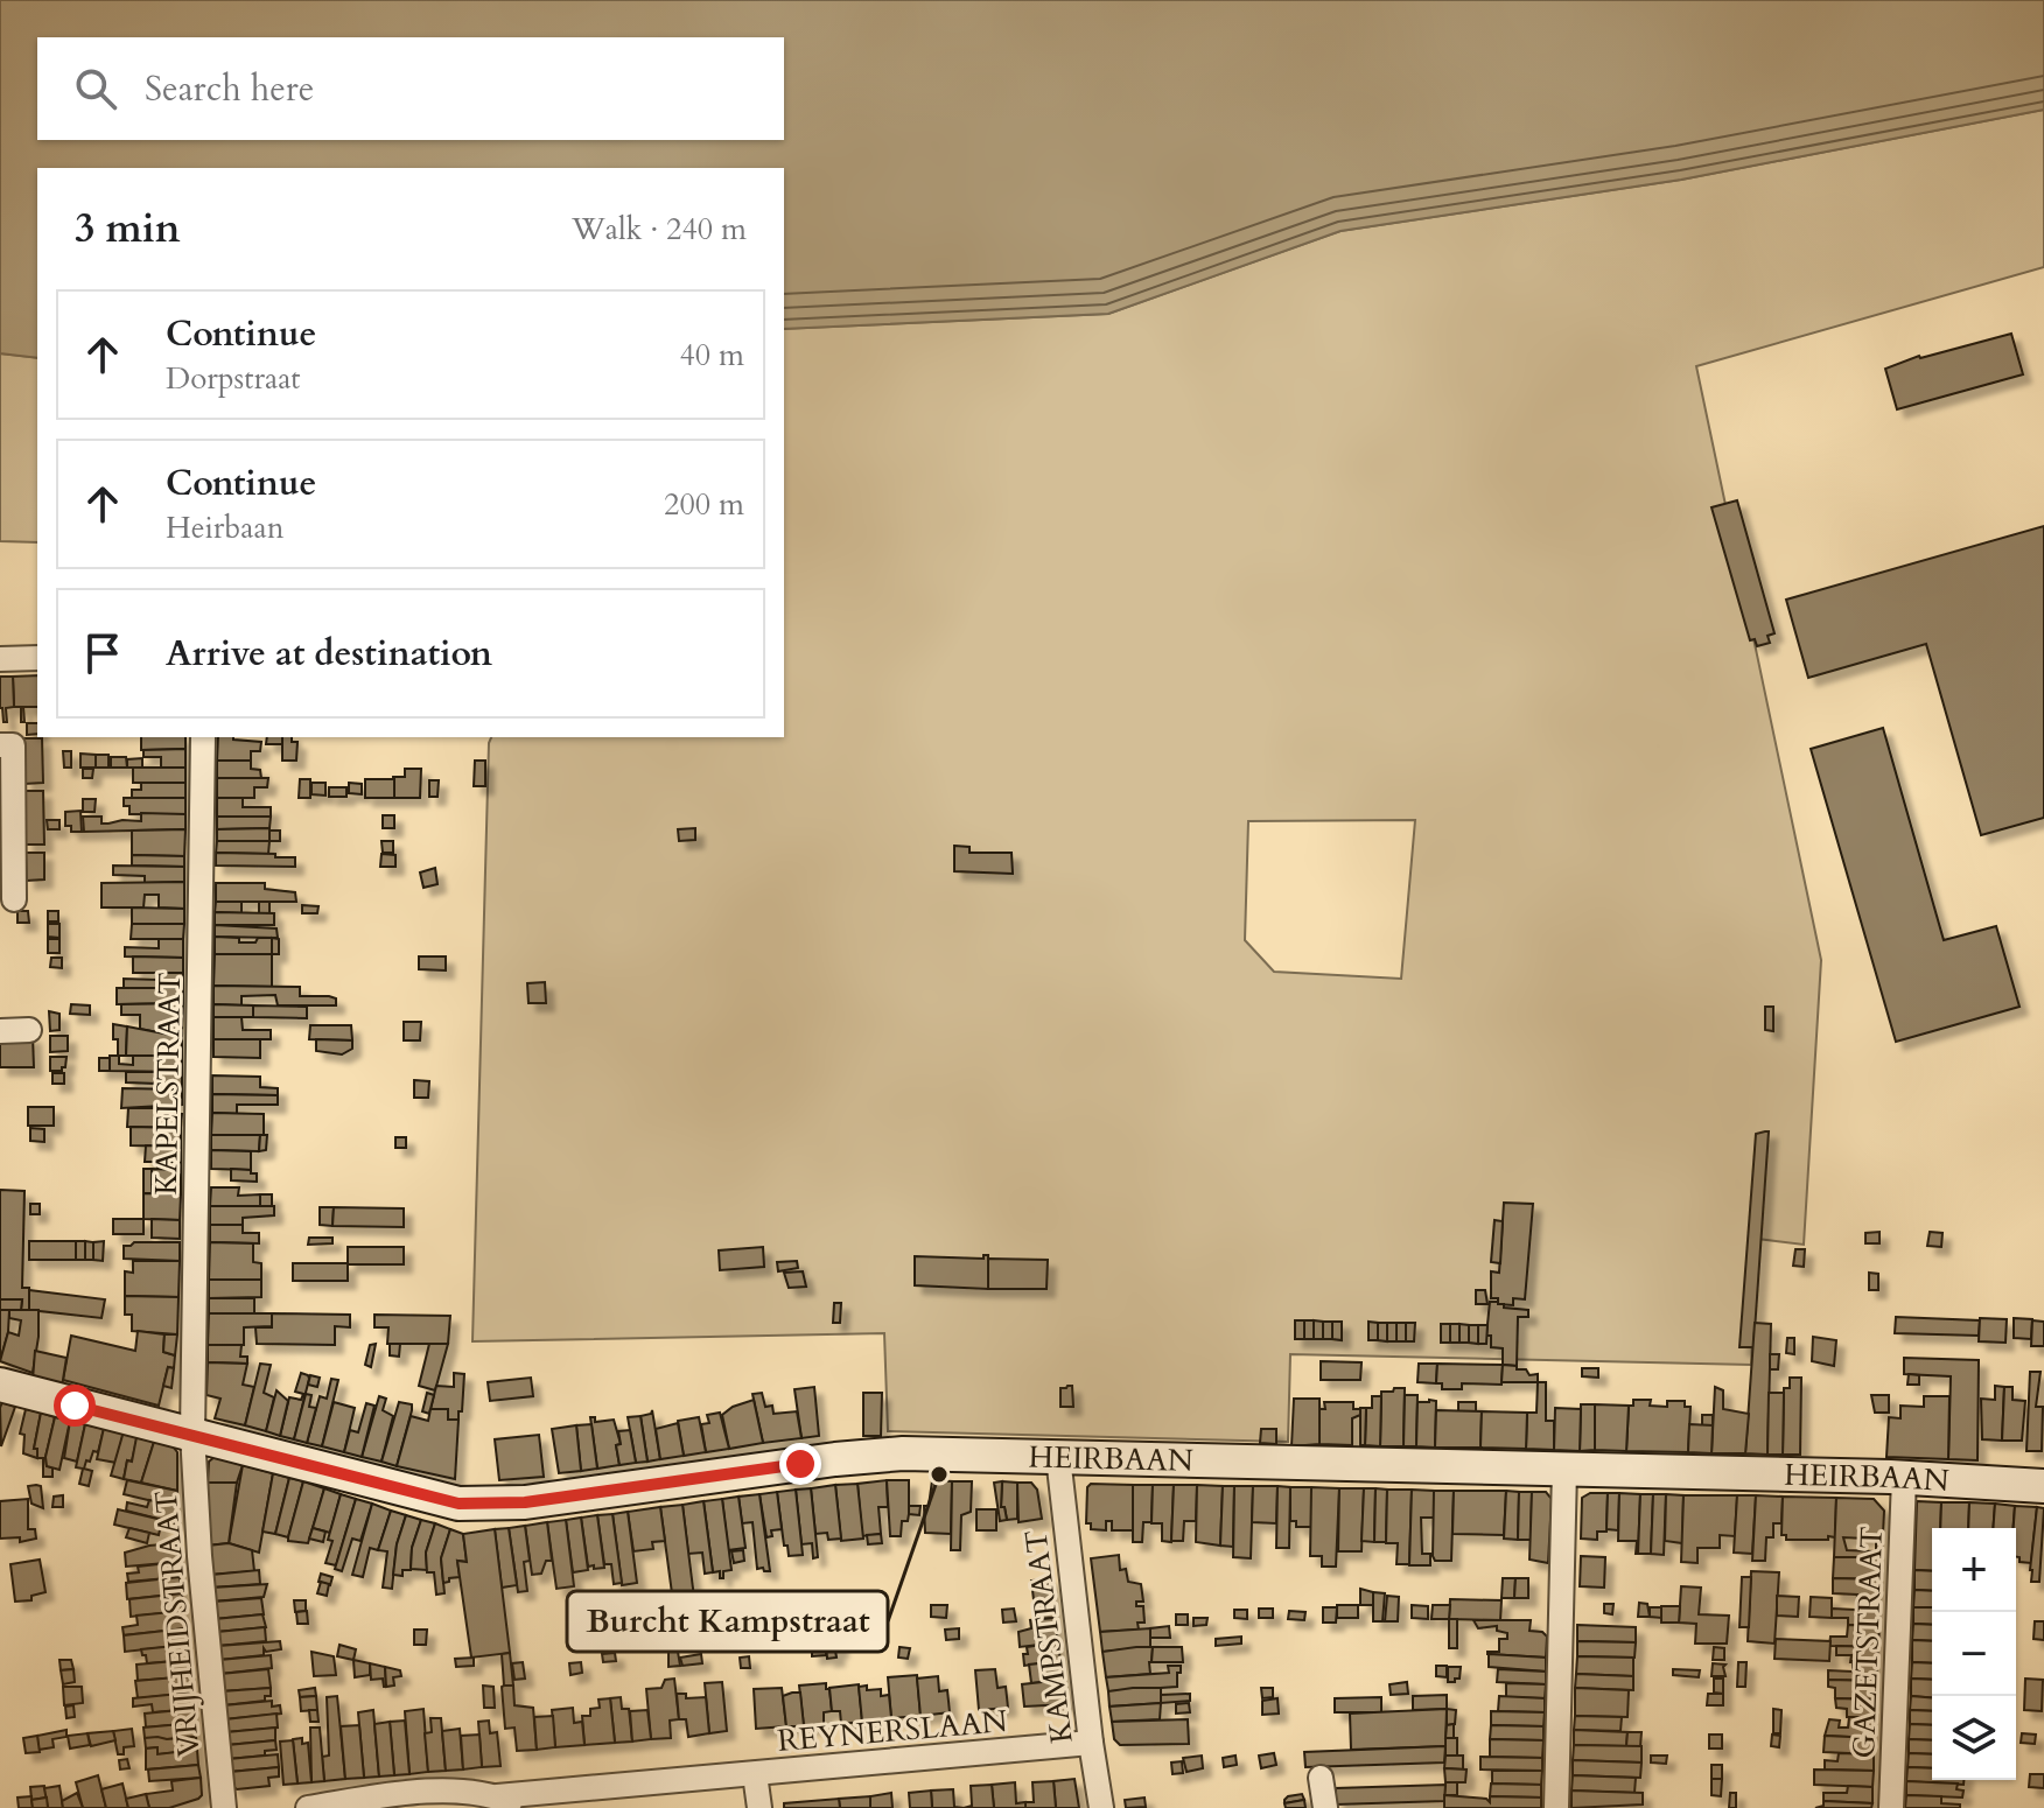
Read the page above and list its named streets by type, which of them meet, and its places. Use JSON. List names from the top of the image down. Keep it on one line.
{"streets":{"street":["KAPELSTRAAT","HEIRBAAN","VRIJHEIDSTRAAT","KAMPSTRAAT","GAZETSTRAAT","REYNERSLAAN"]},"crossings":[["KAPELSTRAAT","HEIRBAAN"],["KAPELSTRAAT","VRIJHEIDSTRAAT"],["HEIRBAAN","VRIJHEIDSTRAAT"],["HEIRBAAN","KAMPSTRAAT"],["HEIRBAAN","GAZETSTRAAT"],["KAMPSTRAAT","REYNERSLAAN"]],"places":["Burcht Kampstraat"],"page":{"search":"Search here","heading":["3 min","Walk · 240 m"],"list":[["Continue","Dorpstraat","40 m"],["Continue","Heirbaan","200 m"],"Arrive at destination"],"map_buttons":["+","−"]}}
